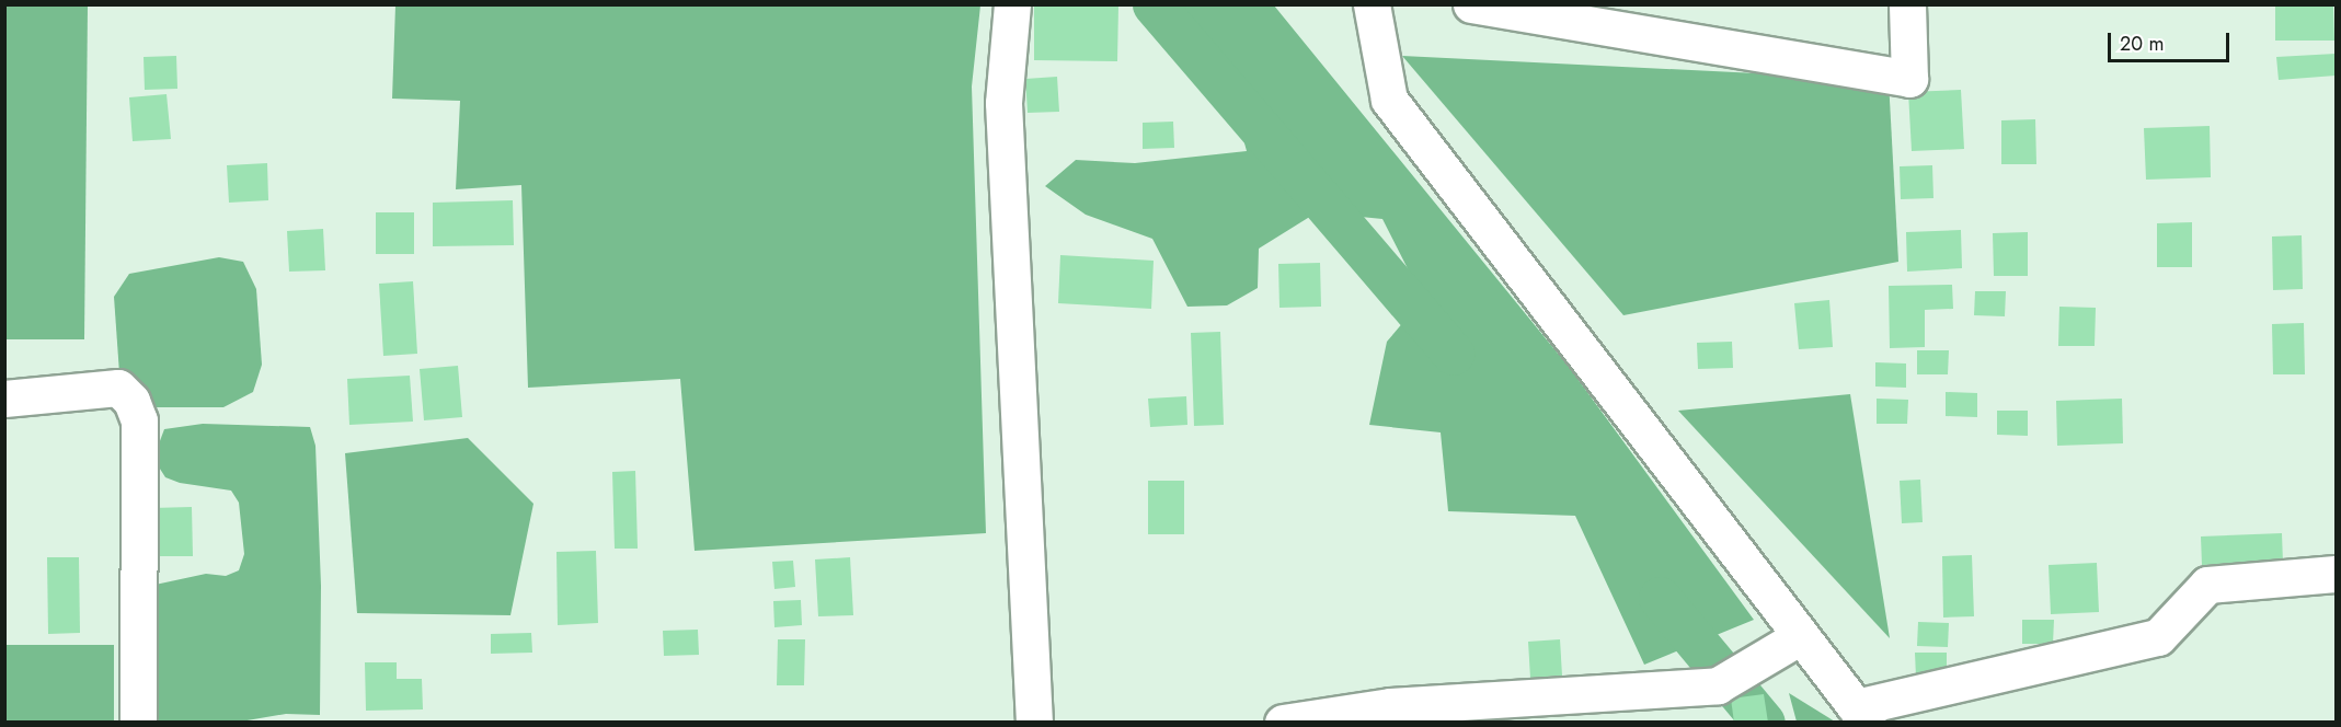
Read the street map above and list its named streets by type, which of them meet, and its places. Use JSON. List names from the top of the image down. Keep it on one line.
{"scale_bar":"20 m"}
